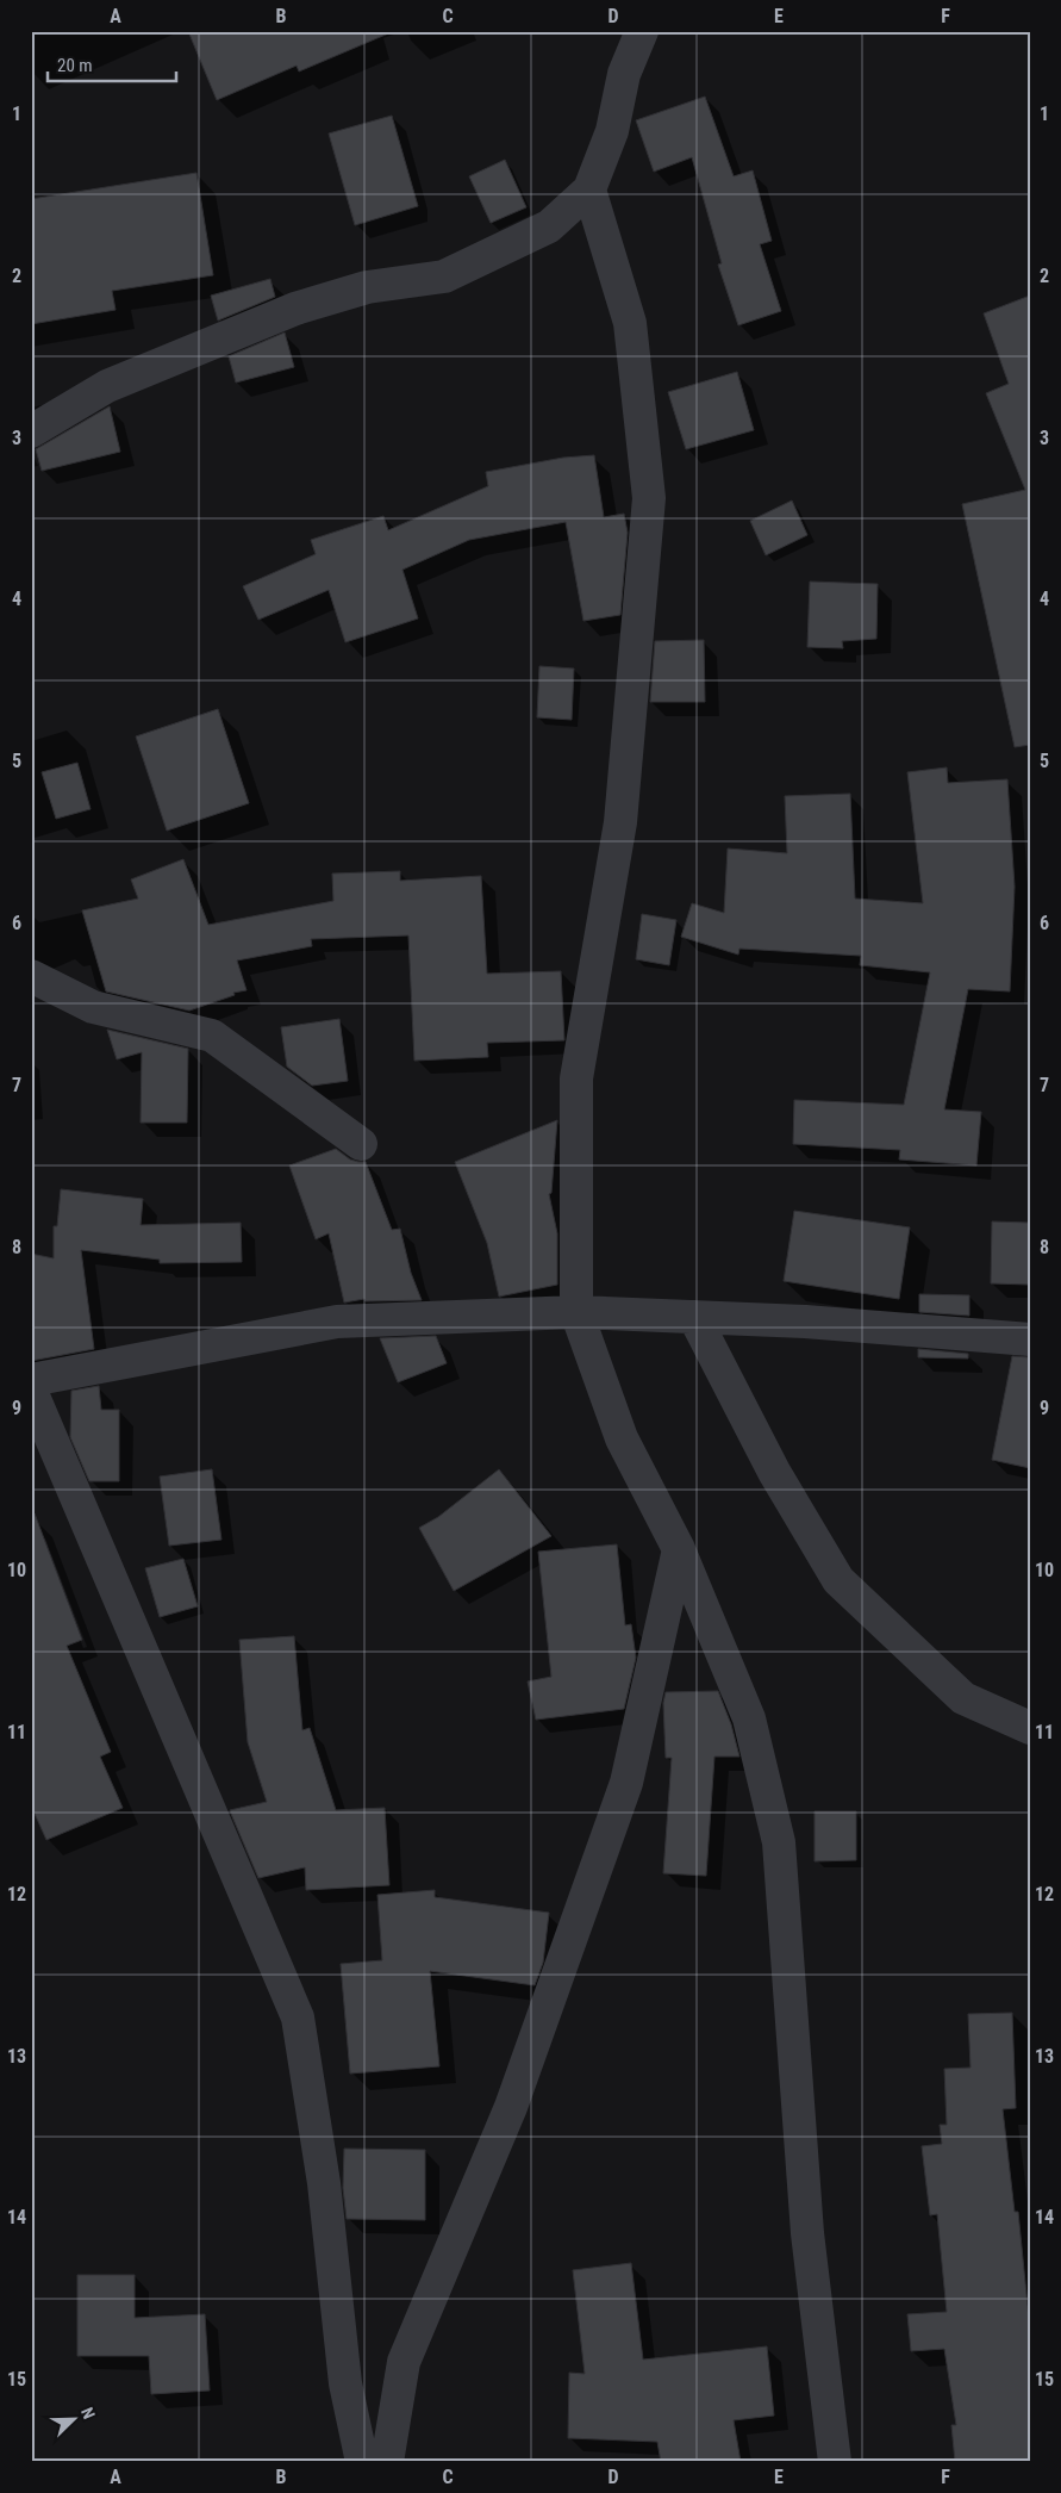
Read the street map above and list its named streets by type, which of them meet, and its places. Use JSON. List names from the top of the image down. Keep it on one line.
{"scale_bar":"20 m","north":"top right","grid":{"columns":["A","B","C","D","E","F"],"rows":["1","2","3","4","5","6","7","8","9","10","11","12","13","14","15"]}}
